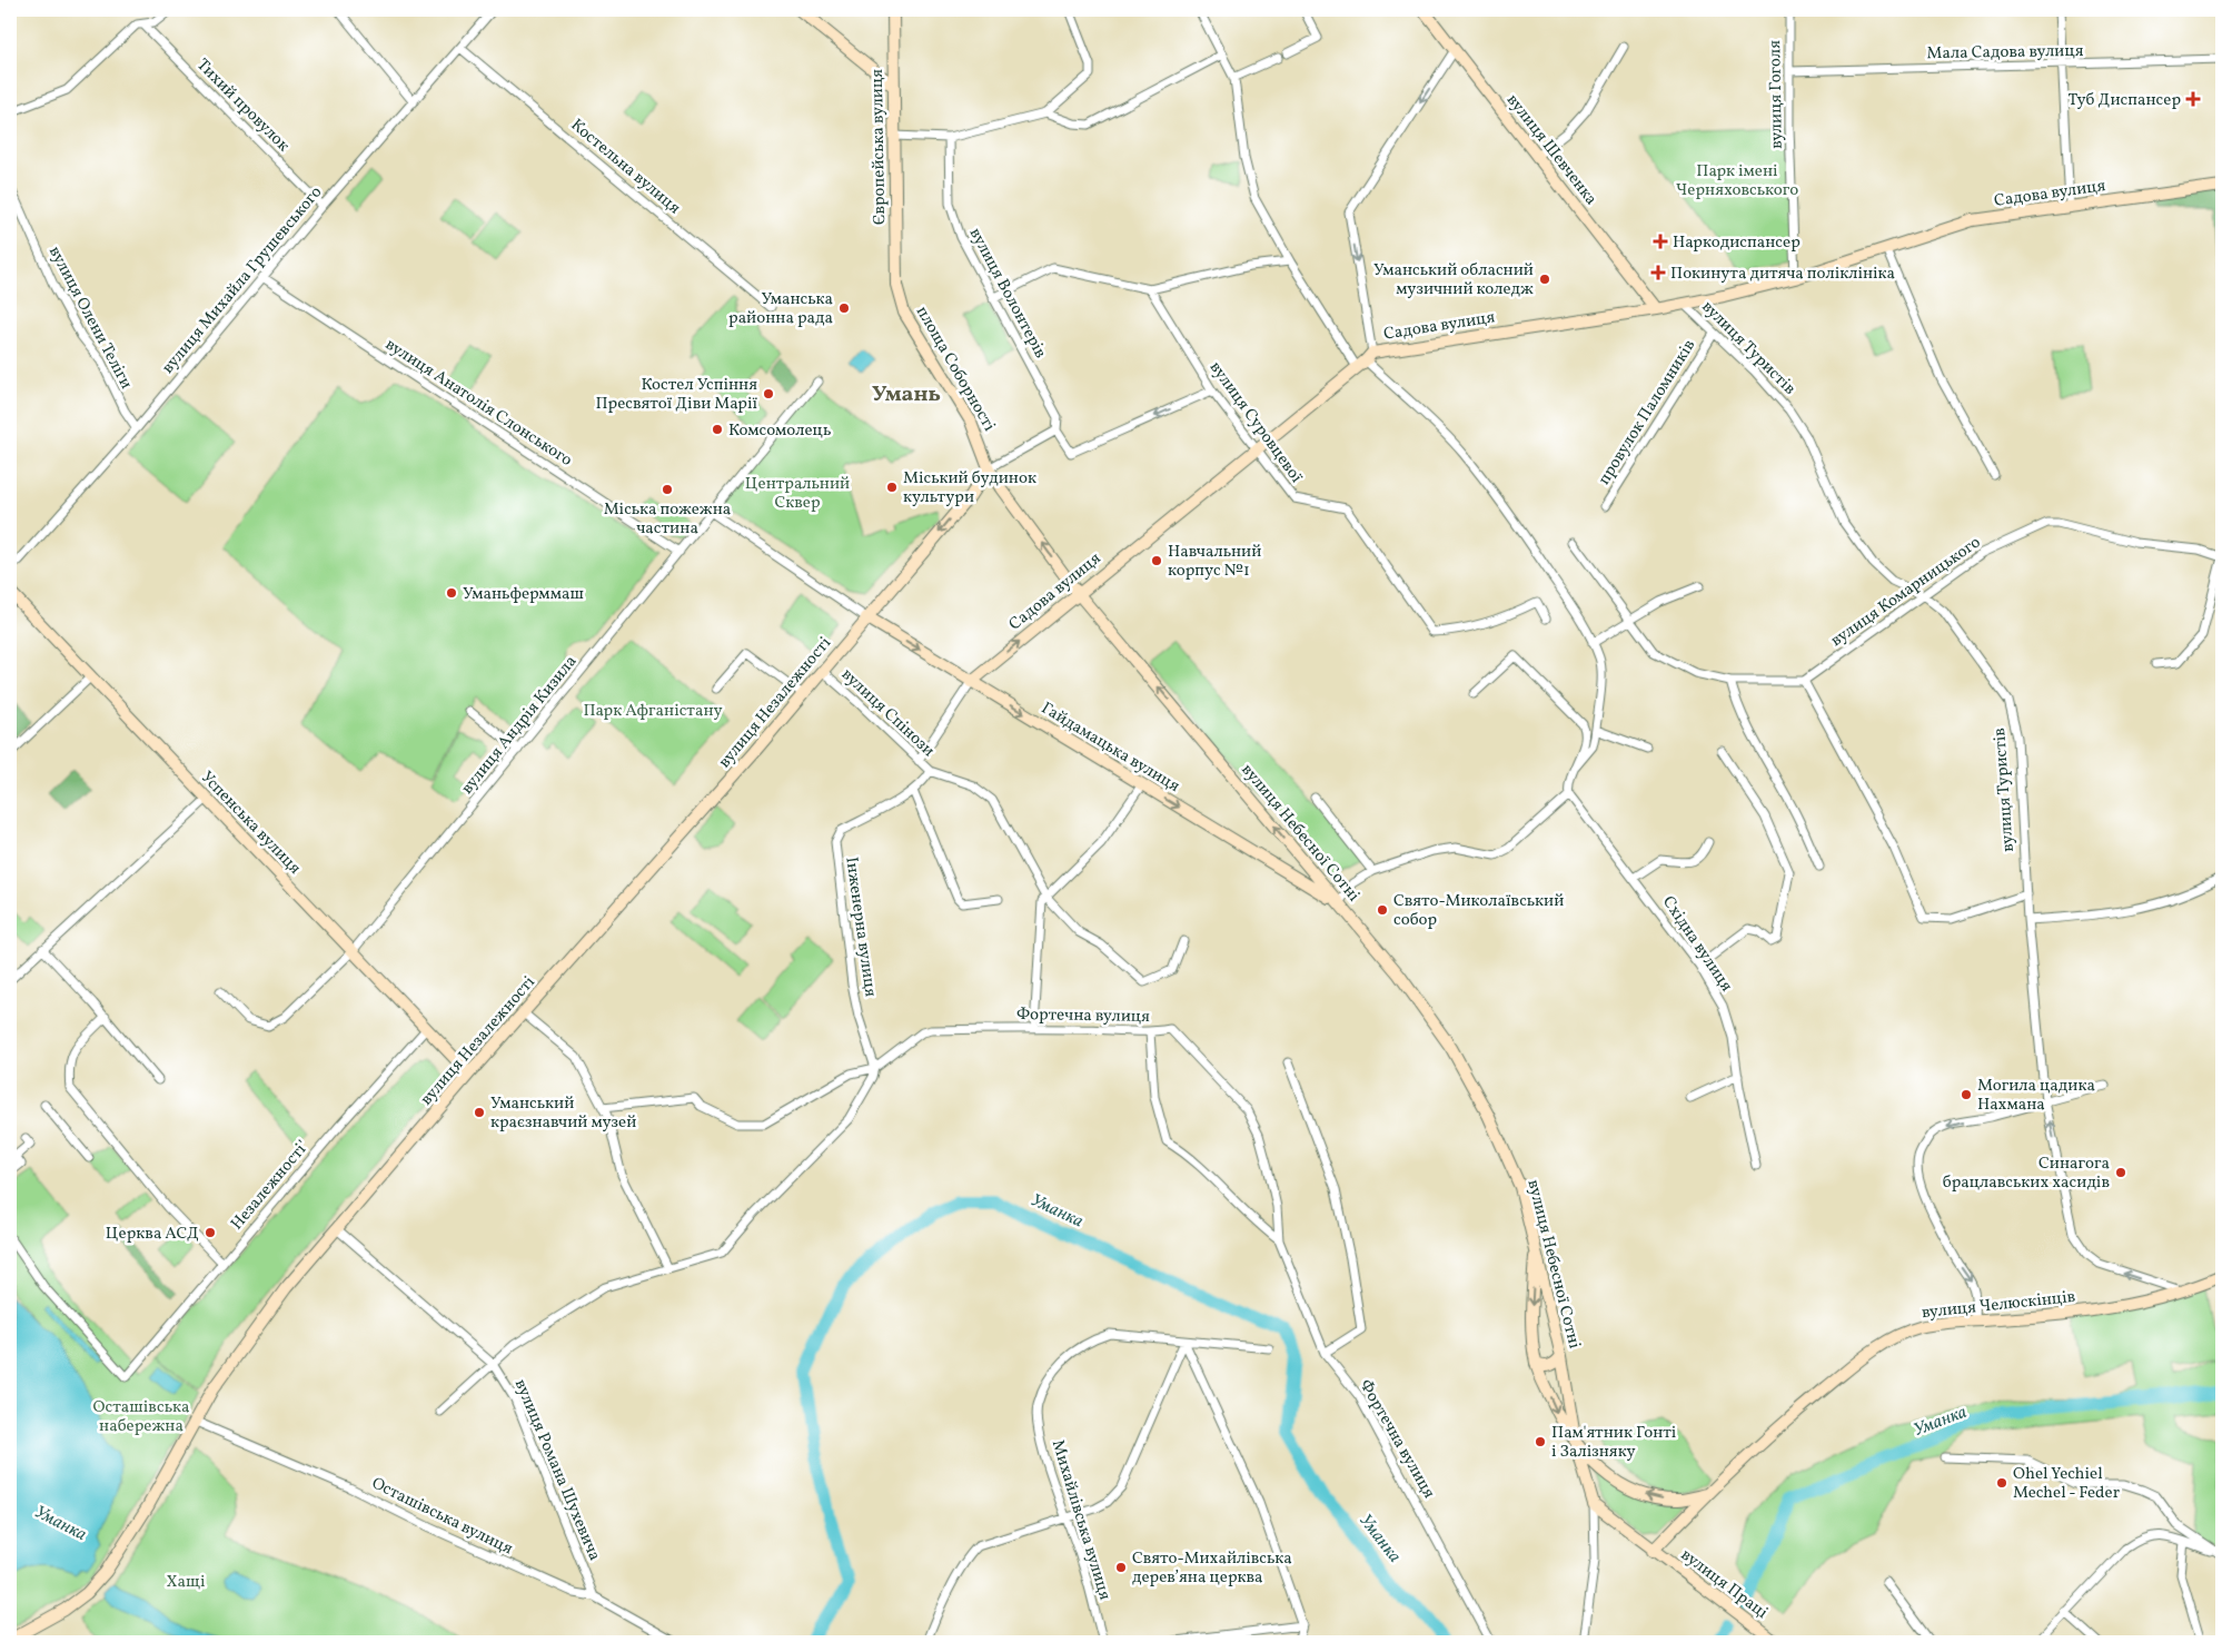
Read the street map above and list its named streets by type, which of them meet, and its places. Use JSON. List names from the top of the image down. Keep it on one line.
{"streets":{"main road":["Європейська вулиця","вулиця Шевченка","Садова вулиця","площа Соборності","вулиця Незалежності","Гайдамацька вулиця","Успенська вулиця","вулиця Небесної Сотні","вулиця Челюскінців","вулиця Праці"],"street":["Мала Садова вулиця","вулиця Гоголя","Тихий провулок","Костельна вулиця","вулиця Михайла Грушевського","вулиця Волонтерів","вулиця Олени Теліги","вулиця Туристів","вулиця Анатолія Слонського","провулок Паломників","вулиця Суровцевої","вулиця Комарницького","вулиця Спінози","вулиця Андрія Кизила","Інженерна вулиця","Східна вулиця","Фортечна вулиця","Незалежності'","вулиця Романа Шухевича","Осташівська вулиця","Михайлівська вулиця"]},"crossings":[["Мала Садова вулиця","вулиця Гоголя"],["вулиця Гоголя","Садова вулиця"],["Тихий провулок","вулиця Михайла Грушевського"],["Європейська вулиця","площа Соборності"],["вулиця Шевченка","Садова вулиця"],["Костельна вулиця","вулиця Михайла Грушевського"],["Садова вулиця","вулиця Туристів"],["Садова вулиця","вулиця Суровцевої"],["Садова вулиця","Гайдамацька вулиця"],["Садова вулиця","вулиця Небесної Сотні"],["вулиця Михайла Грушевського","вулиця Олени Теліги"],["вулиця Михайла Грушевського","вулиця Анатолія Слонського"],["вулиця Волонтерів","вулиця Суровцевої"],["вулиця Туристів","провулок Паломників"],["вулиця Туристів","вулиця Комарницького"],["вулиця Туристів","вулиця Челюскінців"],["площа Соборності","вулиця Незалежності"],["площа Соборності","вулиця Небесної Сотні"],["вулиця Анатолія Слонського","вулиця Андрія Кизила"],["вулиця Незалежності","вулиця Спінози"],["вулиця Незалежності","Гайдамацька вулиця"],["вулиця Незалежності","Успенська вулиця"],["вулиця Незалежності","вулиця Небесної Сотні"],["вулиця Незалежності","вулиця Романа Шухевича"],["вулиця Незалежності","Осташівська вулиця"],["вулиця Спінози","Інженерна вулиця"],["вулиця Андрія Кизила","Успенська вулиця"],["Гайдамацька вулиця","вулиця Небесної Сотні"],["Успенська вулиця","Незалежності'"],["Інженерна вулиця","Фортечна вулиця"],["Фортечна вулиця","вулиця Романа Шухевича"],["вулиця Челюскінців","вулиця Праці"],["вулиця Романа Шухевича","Осташівська вулиця"]],"one_way":["Гайдамацька вулиця","вулиця Небесної Сотні"],"districts":["Умань"],"water":["Уманка"],"parks":["Парк імені Черняховського","Центральний Сквер","Парк Афганістану","Осташівська набережна","Хащі"],"places":{"health":["Туб Диспансер","Наркодиспансер","Покинута дитяча поліклініка"],"other":["Уманський обласний музичний коледж","Уманська районна рада","Костел Успіння Пресвятої Діви Марії","Комсомолець","Міський будинок культури","Міська пожежна частина","Навчальний корпус №1","Уманьферммаш","Свято-Миколаївський собор","Могила цадика Нахмана","Уманський краєзнавчий музей","Синагога брацлавських хасидів","Церква АСД","Пам'ятник Гонті і Залізняку","Ohel Yechiel Mechel - Feder","Свято-Михайлівська деревʼяна церква"]}}
